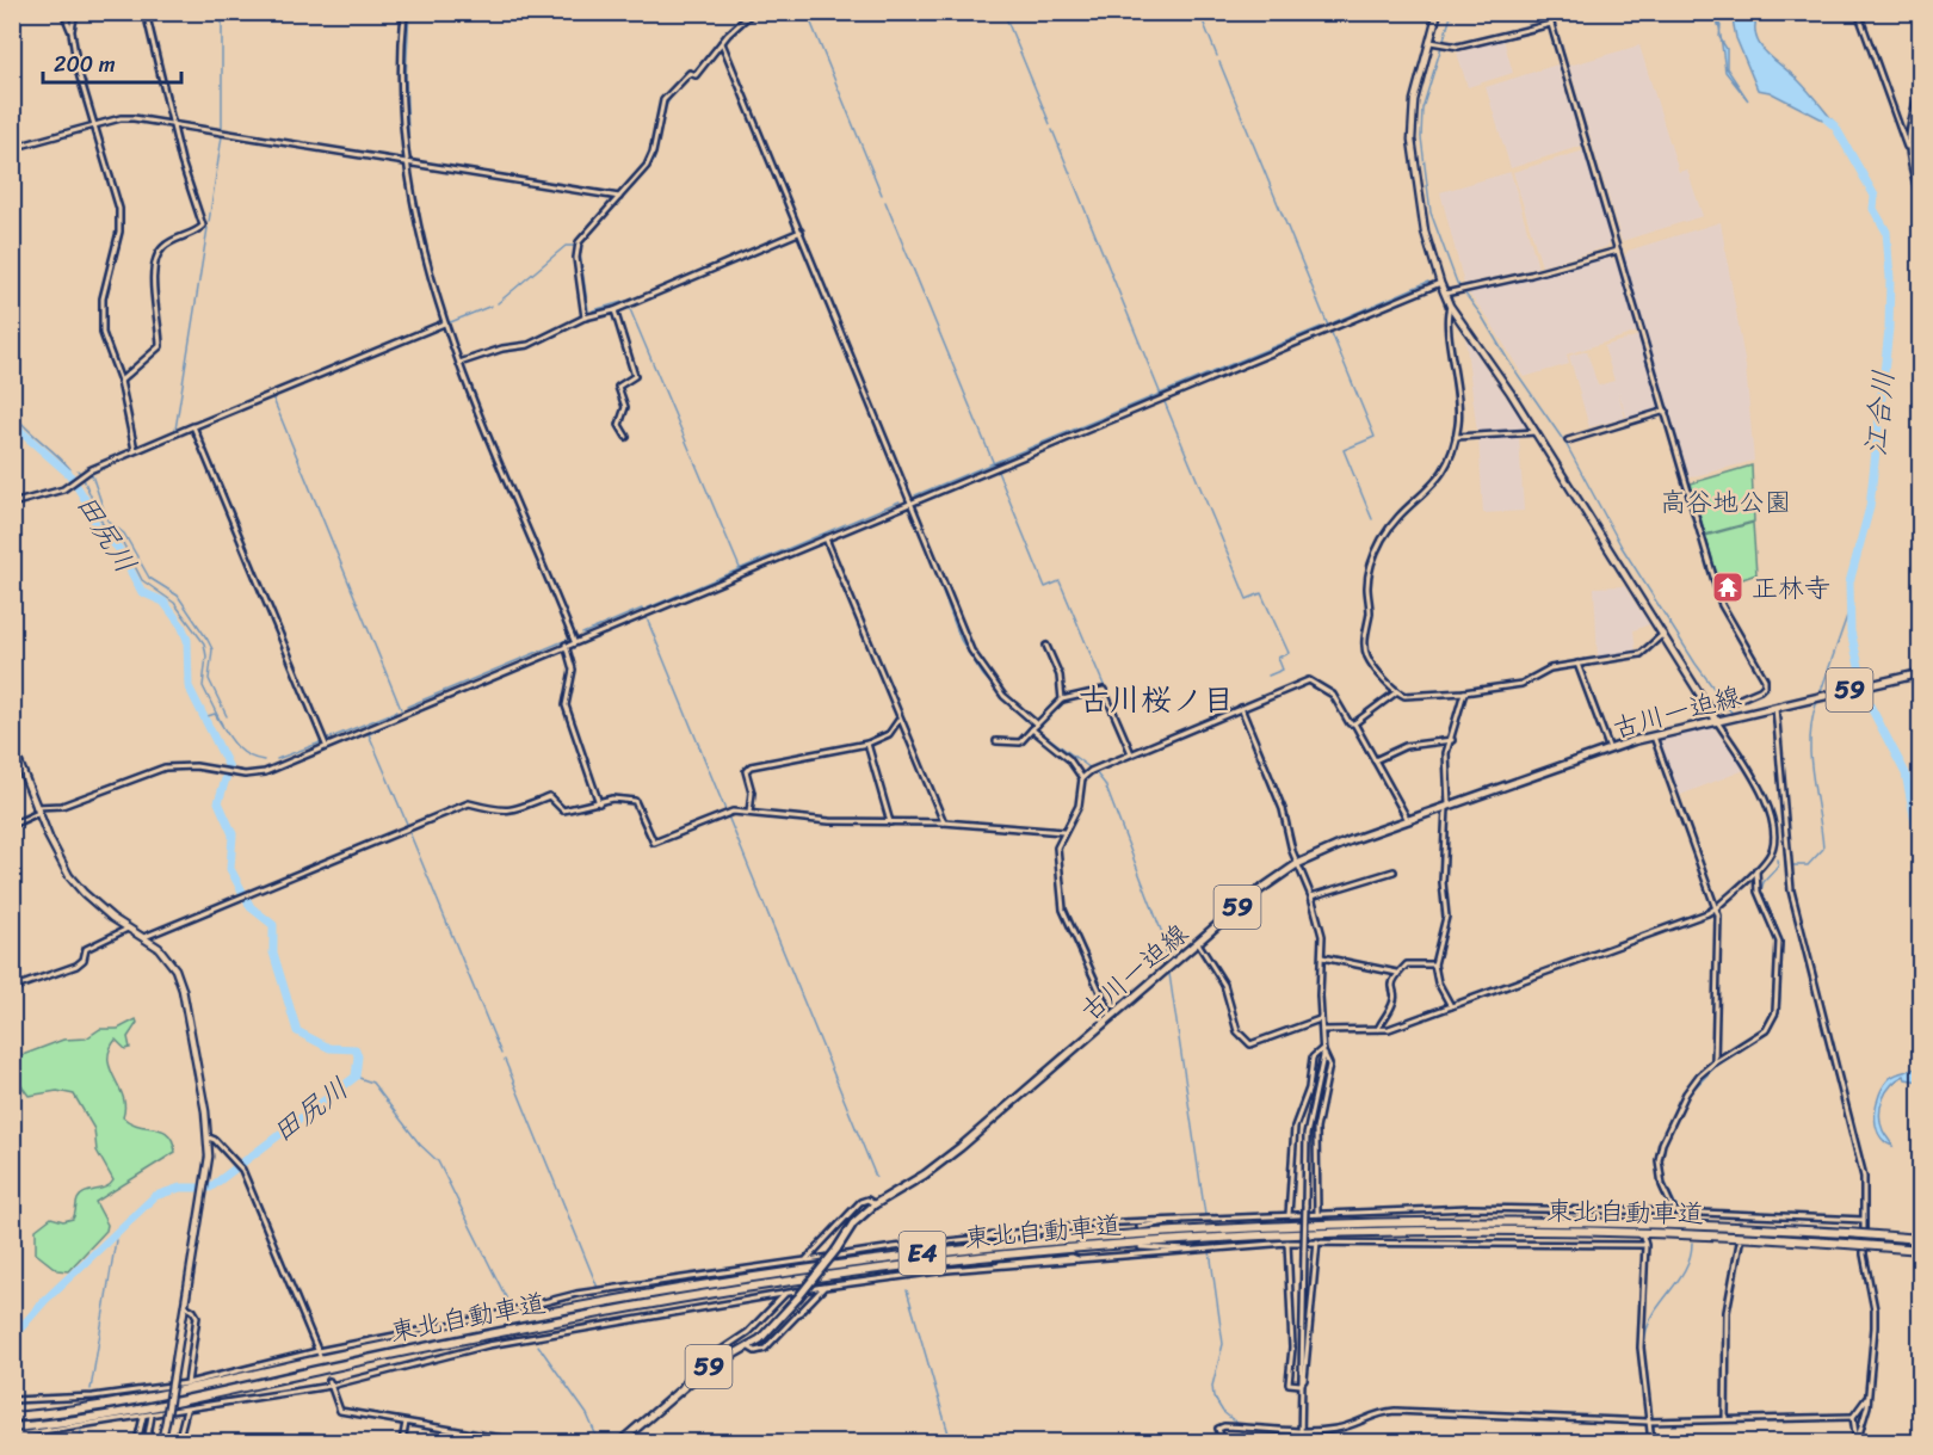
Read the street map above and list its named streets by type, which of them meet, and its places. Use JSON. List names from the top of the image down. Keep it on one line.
{"streets":{"highway":["東北自動車道","E4"],"main road":["59","古川一迫線"]},"crossings":[["59","古川一迫線"]],"districts":["古川桜ノ目"],"water":["江合川","田尻川"],"parks":["高谷地公園"],"places":{"temple":["正林寺"]},"scale_bar":"200 m"}
